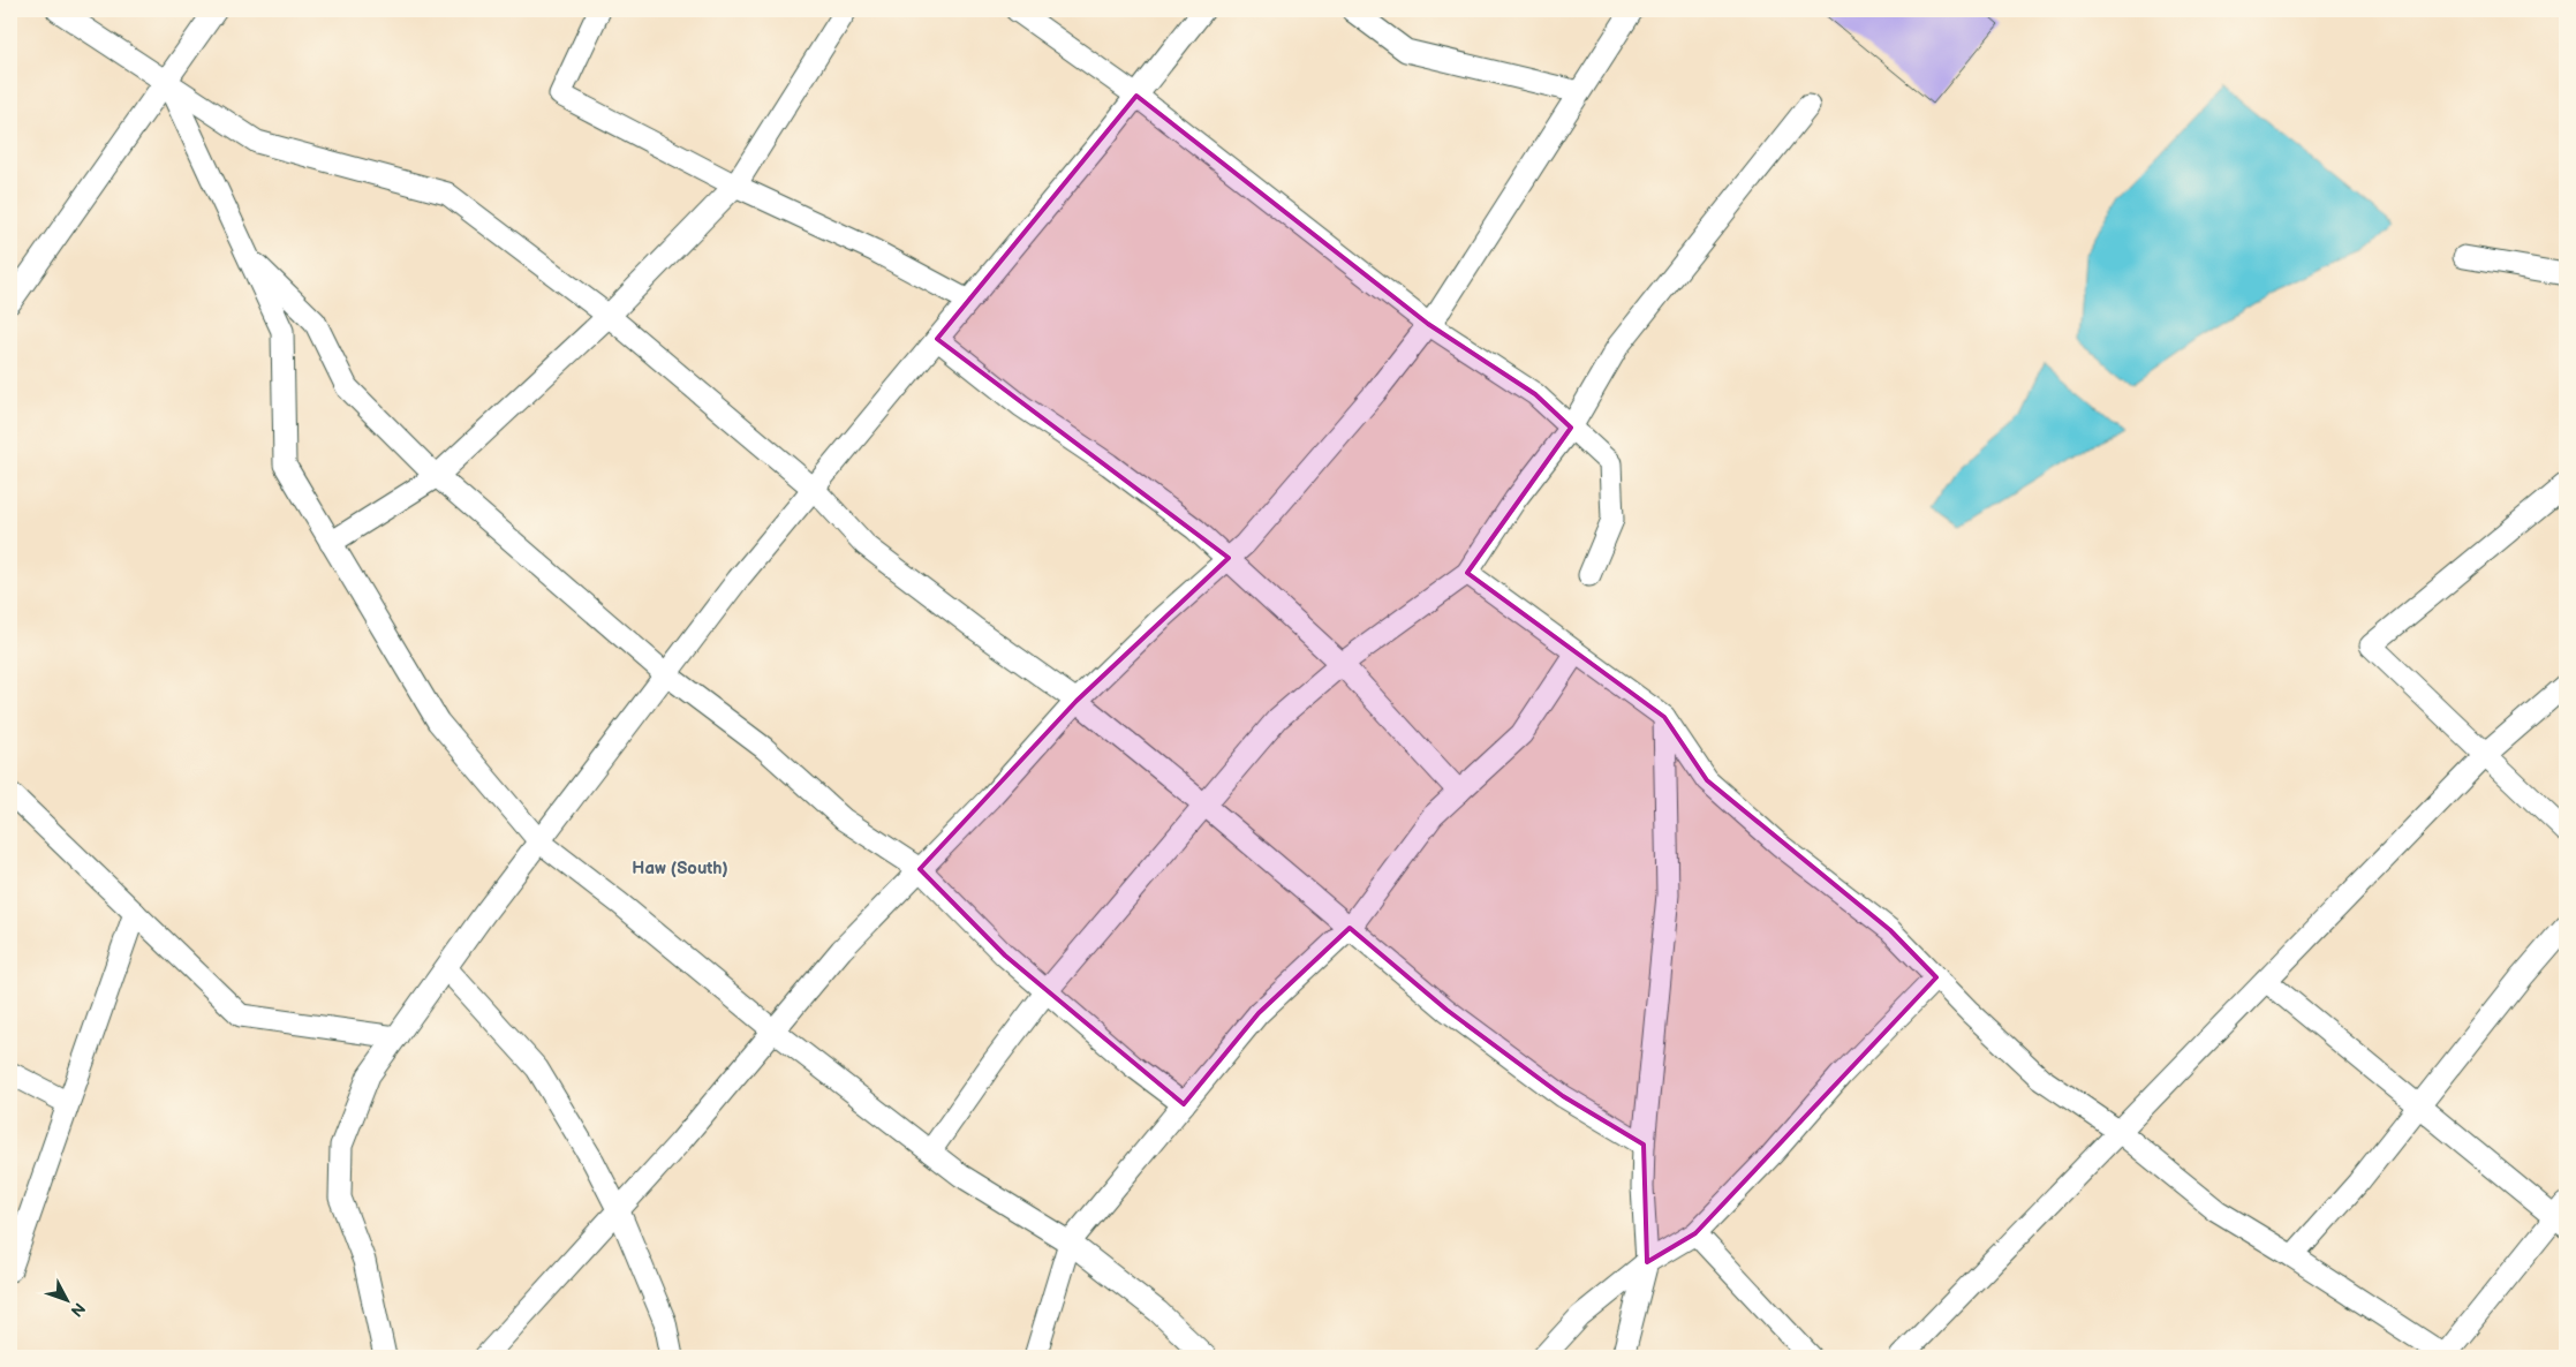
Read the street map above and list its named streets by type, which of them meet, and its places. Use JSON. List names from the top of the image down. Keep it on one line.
{"districts":["Haw (South)"],"north":"bottom right"}
